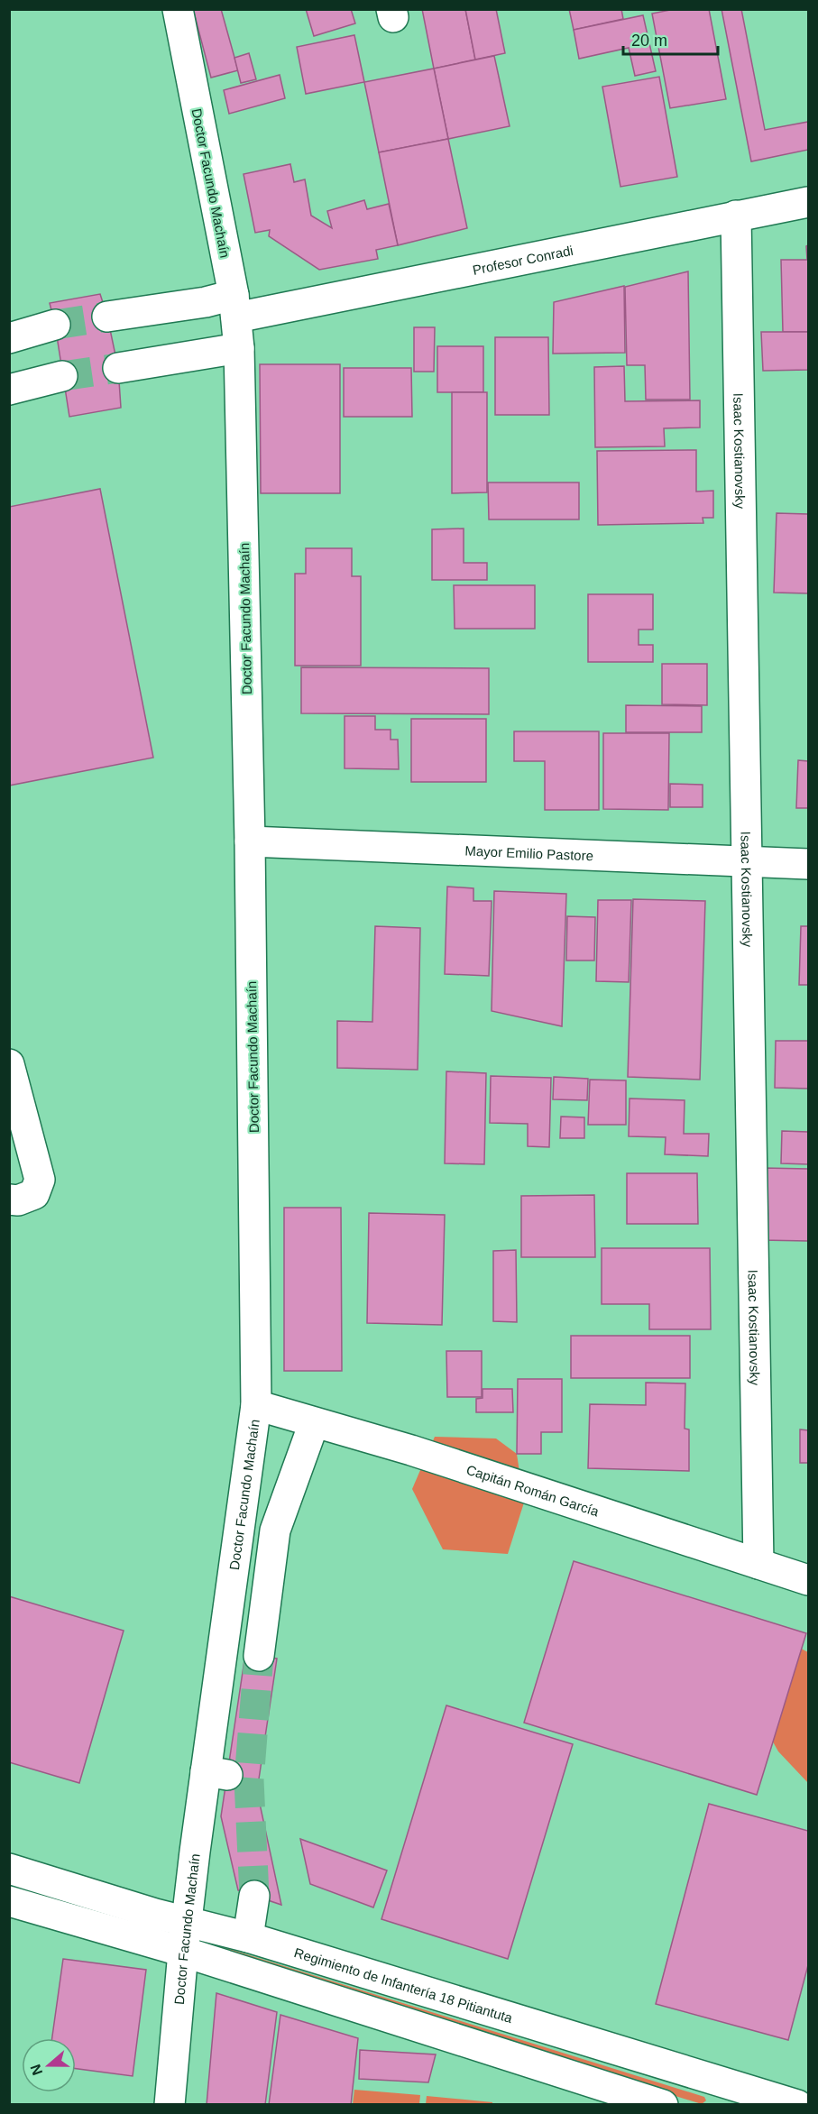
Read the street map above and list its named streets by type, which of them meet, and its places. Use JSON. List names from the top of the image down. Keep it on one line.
{"streets":{"main road":["Doctor Facundo Machaín","Profesor Conradi","Isaac Kostianovsky","Mayor Emilio Pastore","Capitán Román García","Regimiento de Infantería 18 Pitiantuta"]},"crossings":[["Doctor Facundo Machaín","Profesor Conradi"],["Doctor Facundo Machaín","Mayor Emilio Pastore"],["Doctor Facundo Machaín","Capitán Román García"],["Doctor Facundo Machaín","Regimiento de Infantería 18 Pitiantuta"],["Profesor Conradi","Isaac Kostianovsky"],["Isaac Kostianovsky","Mayor Emilio Pastore"],["Isaac Kostianovsky","Capitán Román García"]],"scale_bar":"20 m","north":"left"}
